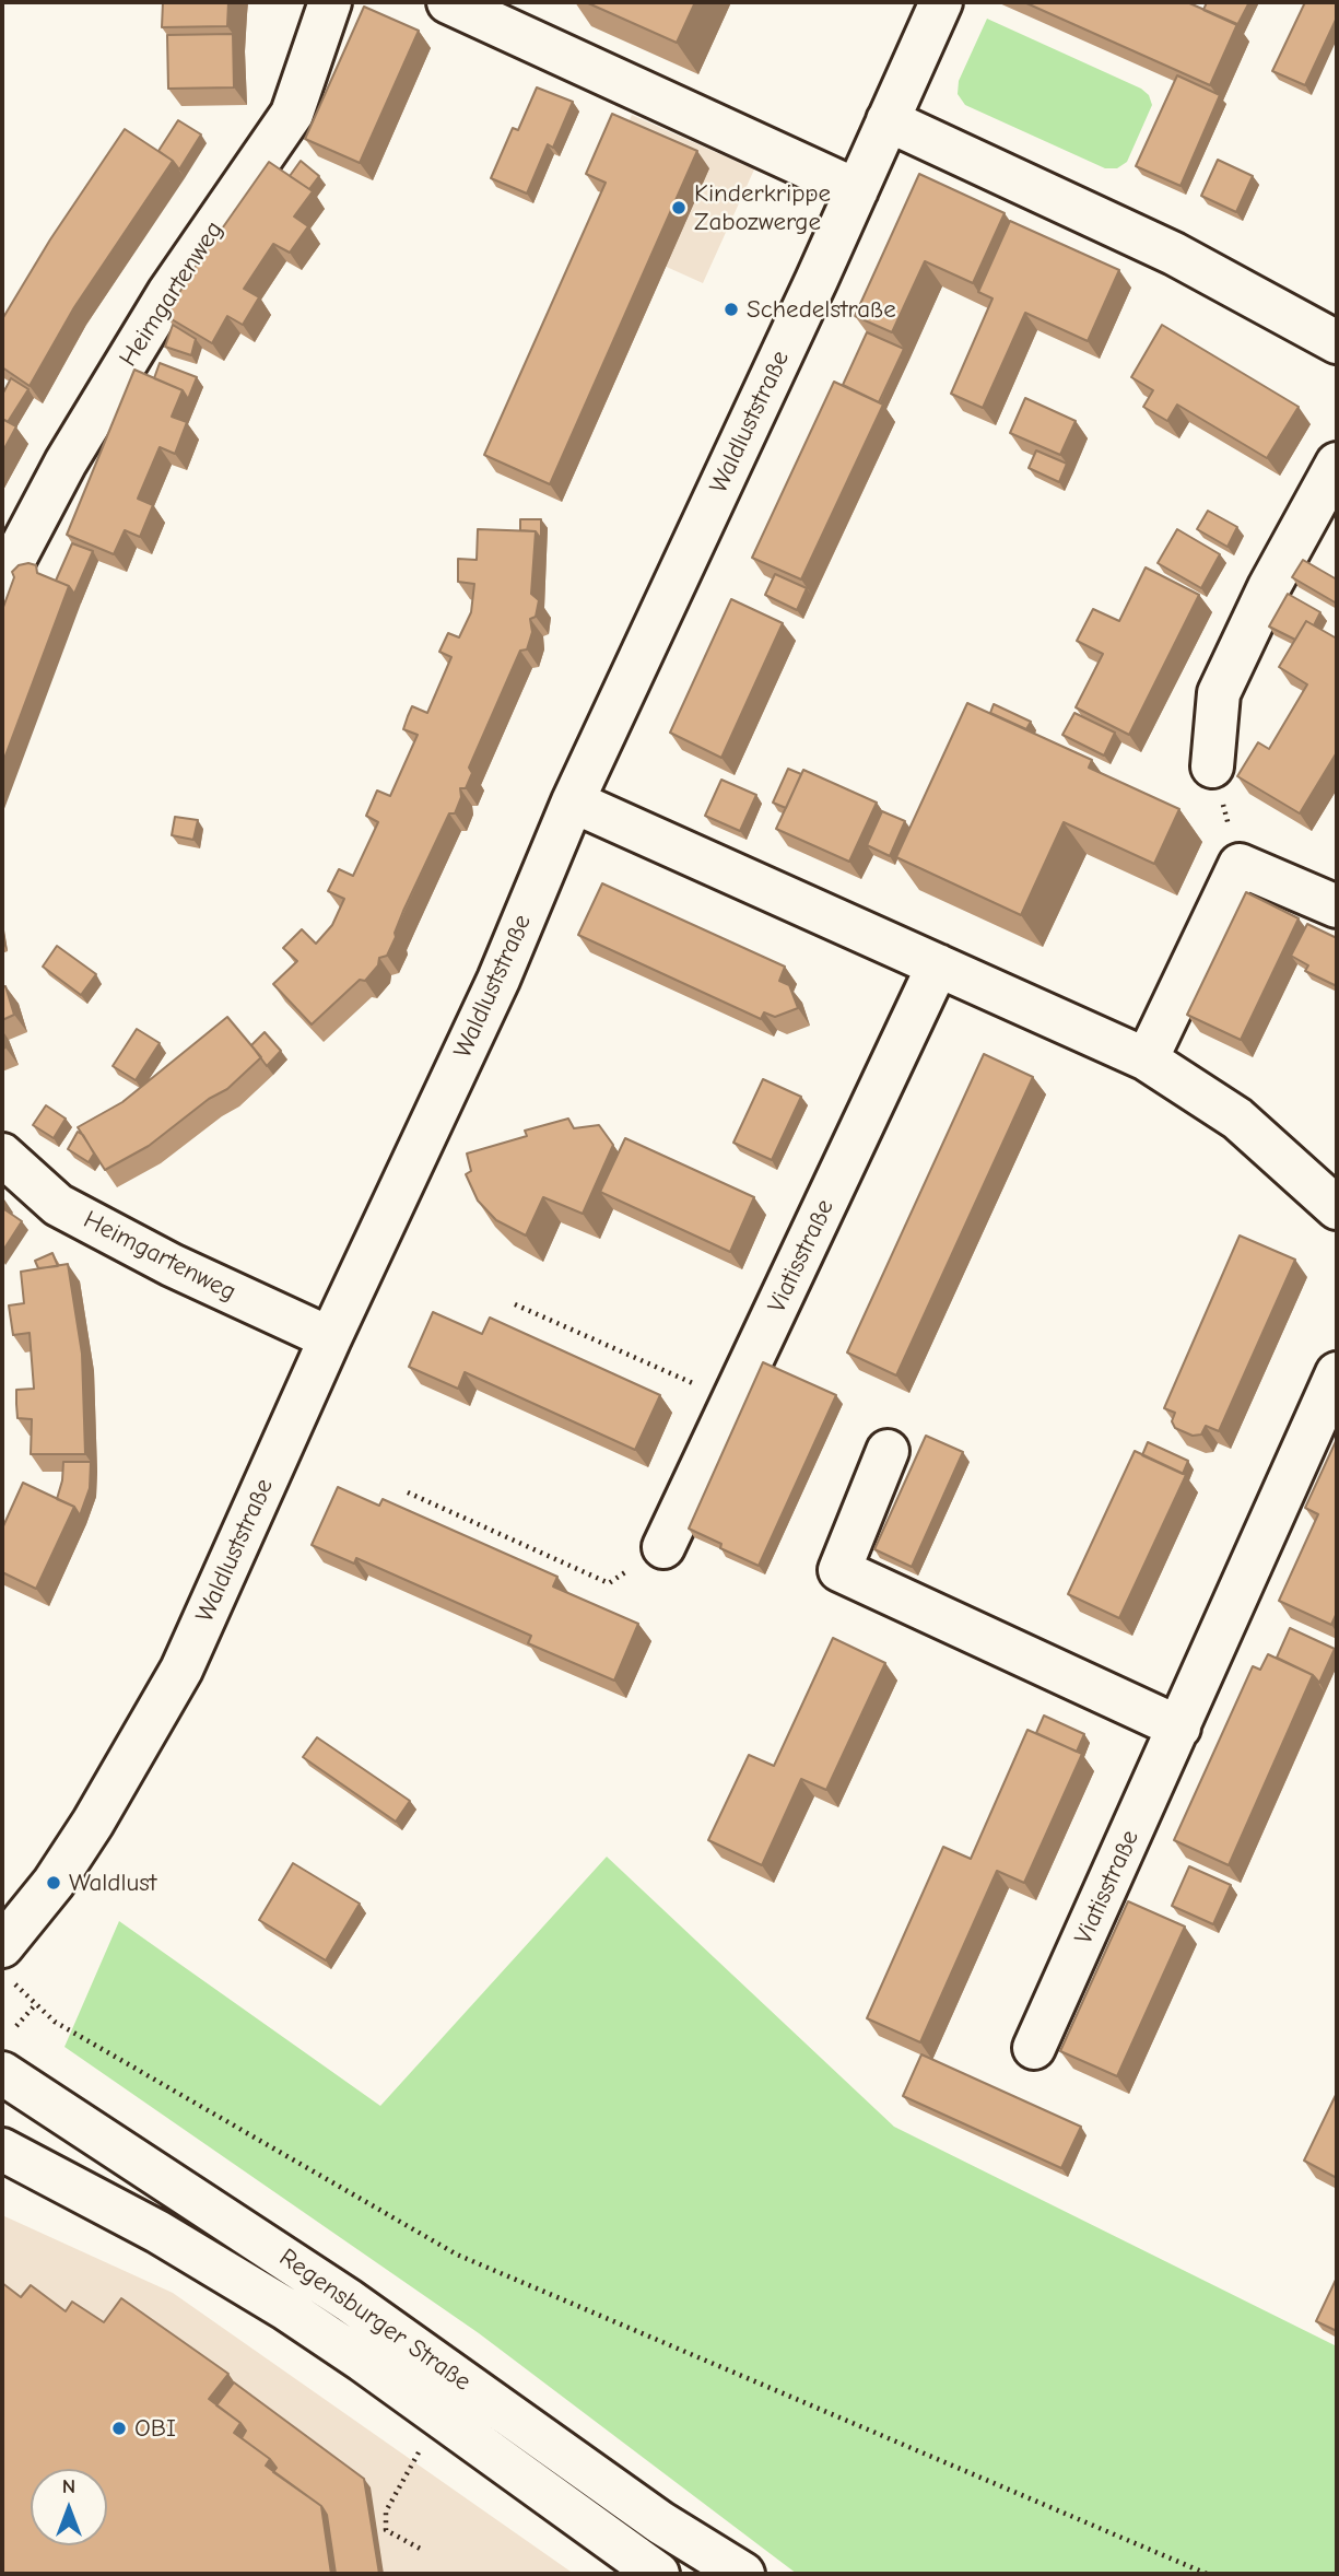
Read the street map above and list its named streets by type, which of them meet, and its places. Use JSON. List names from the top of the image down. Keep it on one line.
{"streets":{"street":["Heimgartenweg","Waldluststraße","Viatisstraße","Regensburger Straße"]},"crossings":[["Heimgartenweg","Waldluststraße"]],"places":["Kinderkrippe Zabozwerge","Schedelstraße","Waldlust","OBI"],"north":"top"}
